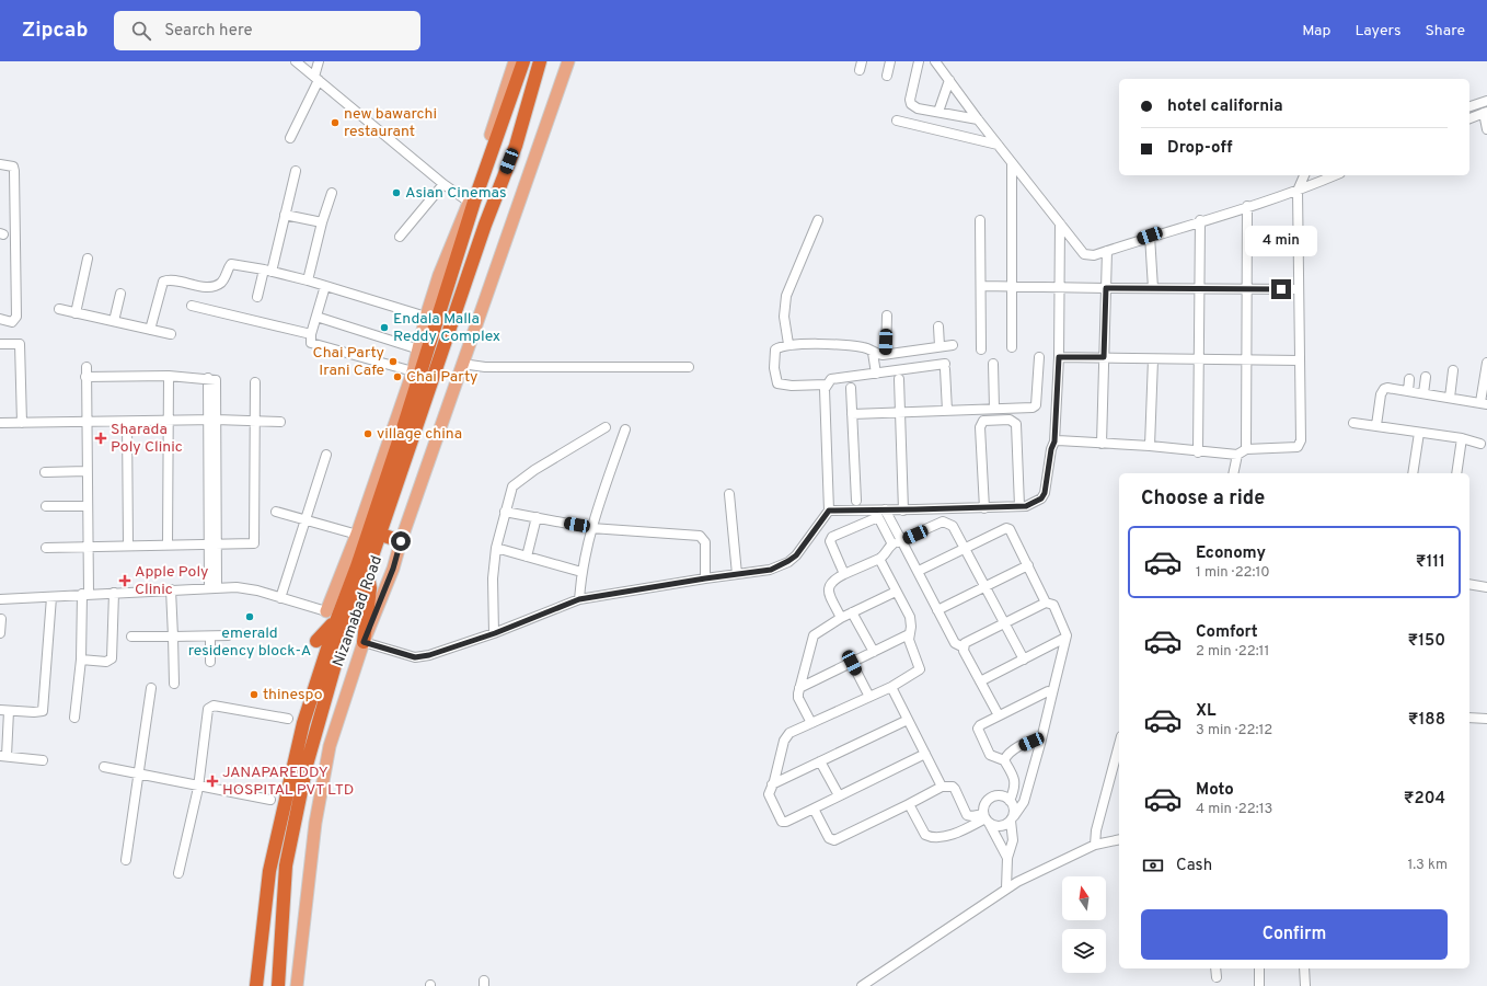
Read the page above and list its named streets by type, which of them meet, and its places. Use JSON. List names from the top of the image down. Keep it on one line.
{"streets":{"highway":["Nizamabad Road"]},"places":{"other":["new bawarchi restaurant","Asian Cinemas","Endala Malla Reddy Complex","Chai Party Irani Cafe","Chai Party","village china","emerald residency block-A","thinespo"],"health":["Sharada Poly Clinic","Apple Poly Clinic","JANAPAREDDY HOSPITAL PVT LTD"]},"north":"top","page":{"header":"Zipcab","search":"Search here","nav":["Map","Layers","Share"],"banner":["hotel california","Drop-off"],"bubble":"4 min","heading":"Choose a ride","list":[{"name":"Economy","note":"1 min · 22:10","value":"₹111"},{"name":"Comfort","note":"2 min · 22:11","value":"₹150"},{"name":"XL","note":"3 min · 22:12","value":"₹188"},{"name":"Moto","note":"4 min · 22:13","value":"₹204"}],"pay":["Cash","1.3 km"],"buttons":"Confirm"}}
